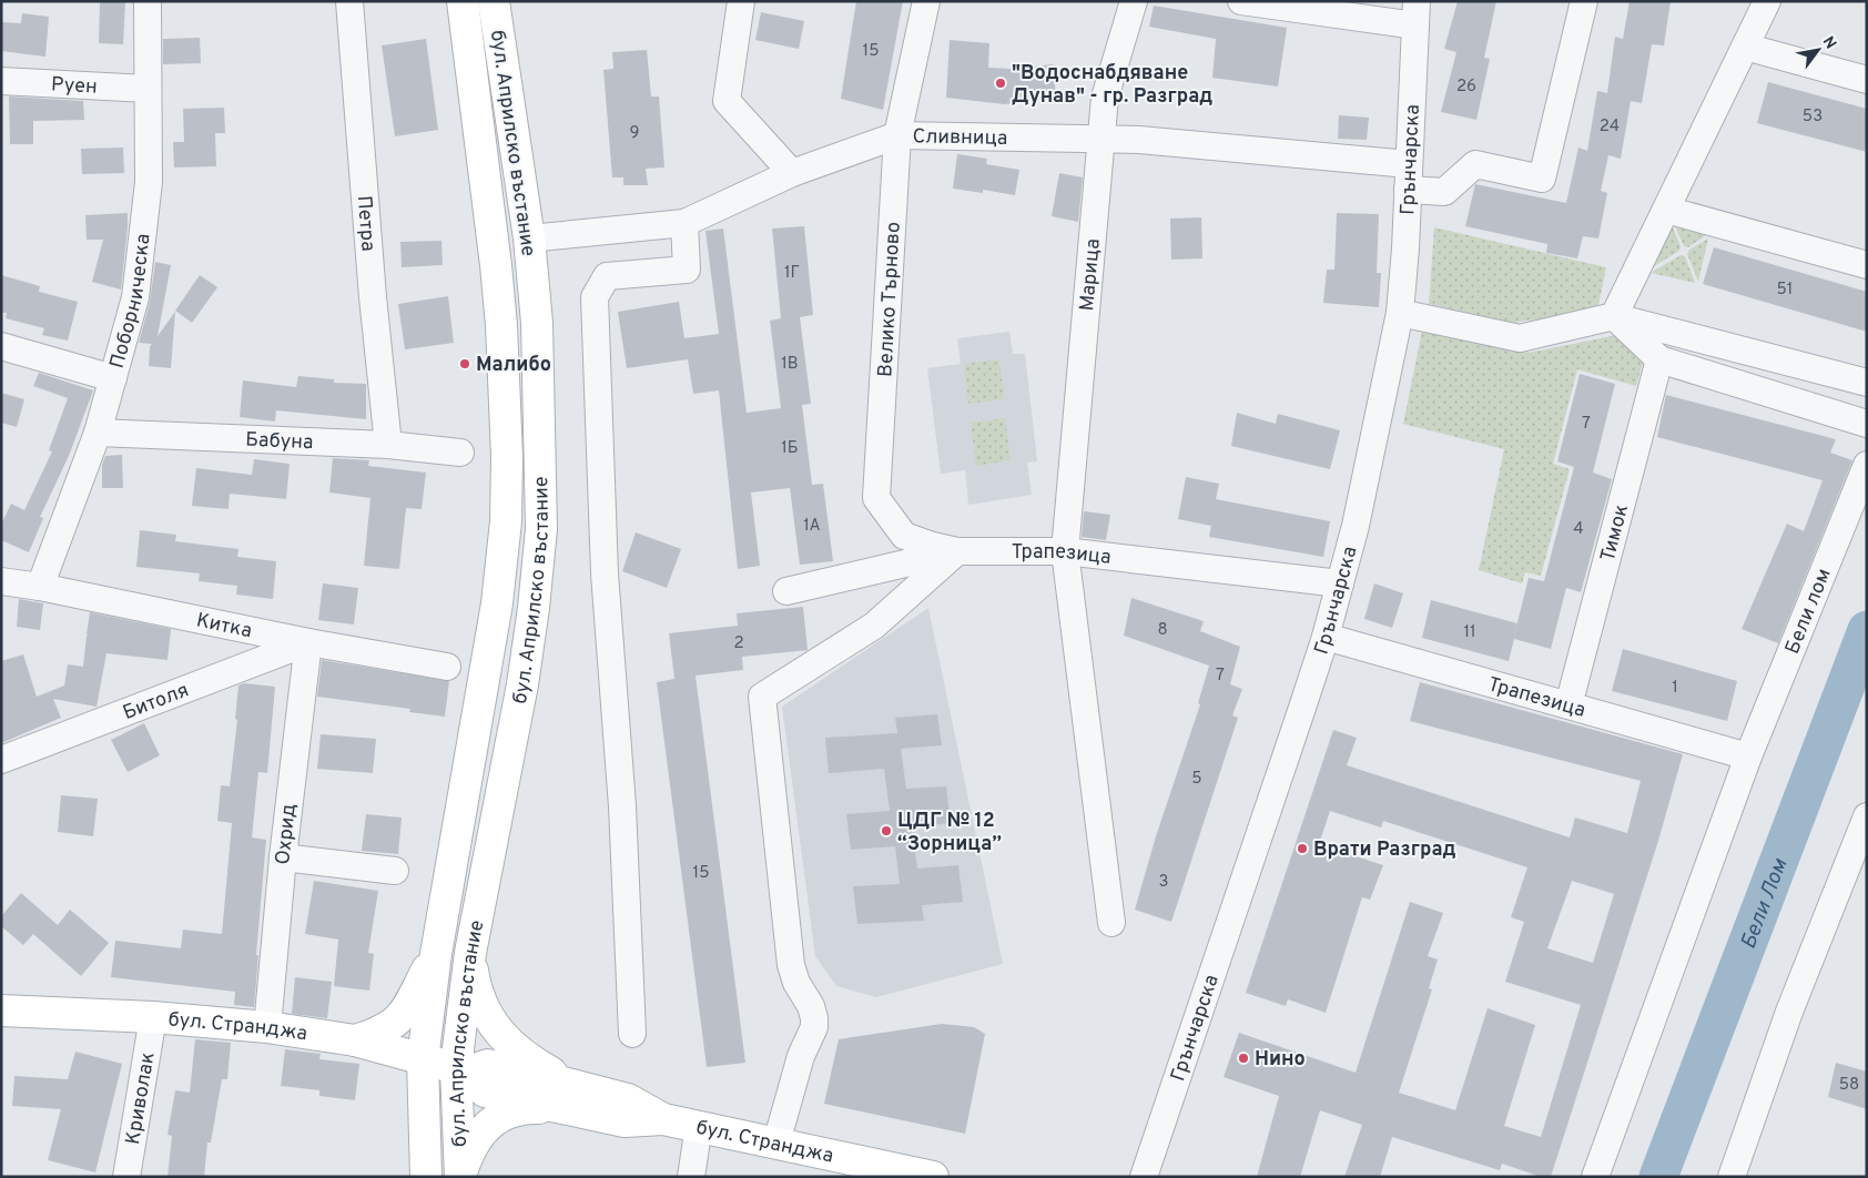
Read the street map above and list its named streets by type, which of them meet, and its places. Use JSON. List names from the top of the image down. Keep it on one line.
{"streets":{"street":["Руен","Сливница","бул. Априлско въстание","Грънчарска","Петра","Марица","Велико Търново","Поборническа","Бабуна","Тимок","Трапезица","Бели лом","Китка","Битоля","Охрид","бул. Странджа","Криволак"]},"crossings":[["Руен","Поборническа"],["Сливница","бул. Априлско въстание"],["Сливница","Грънчарска"],["Сливница","Марица"],["Сливница","Велико Търново"],["бул. Априлско въстание","бул. Странджа"],["Грънчарска","Трапезица"],["Петра","Бабуна"],["Марица","Трапезица"],["Велико Търново","Трапезица"],["Поборническа","Бабуна"],["Поборническа","Китка"],["Тимок","Трапезица"],["Трапезица","Бели лом"],["Китка","Битоля"],["Китка","Охрид"],["Битоля","Охрид"],["Охрид","бул. Странджа"],["бул. Странджа","Криволак"]],"water":["Бели Лом"],"places":["\"Водоснабдяване Дунав\" - гр. Разград","Малибо","ЦДГ № 12 “Зорница”","Врати Разград","Нино"],"house_numbers":["15","26","53","24","9","1Г","51","1В","7","1Б","1А","4","8","11","2","7","1","5","15","3","58"],"north":"top right"}
